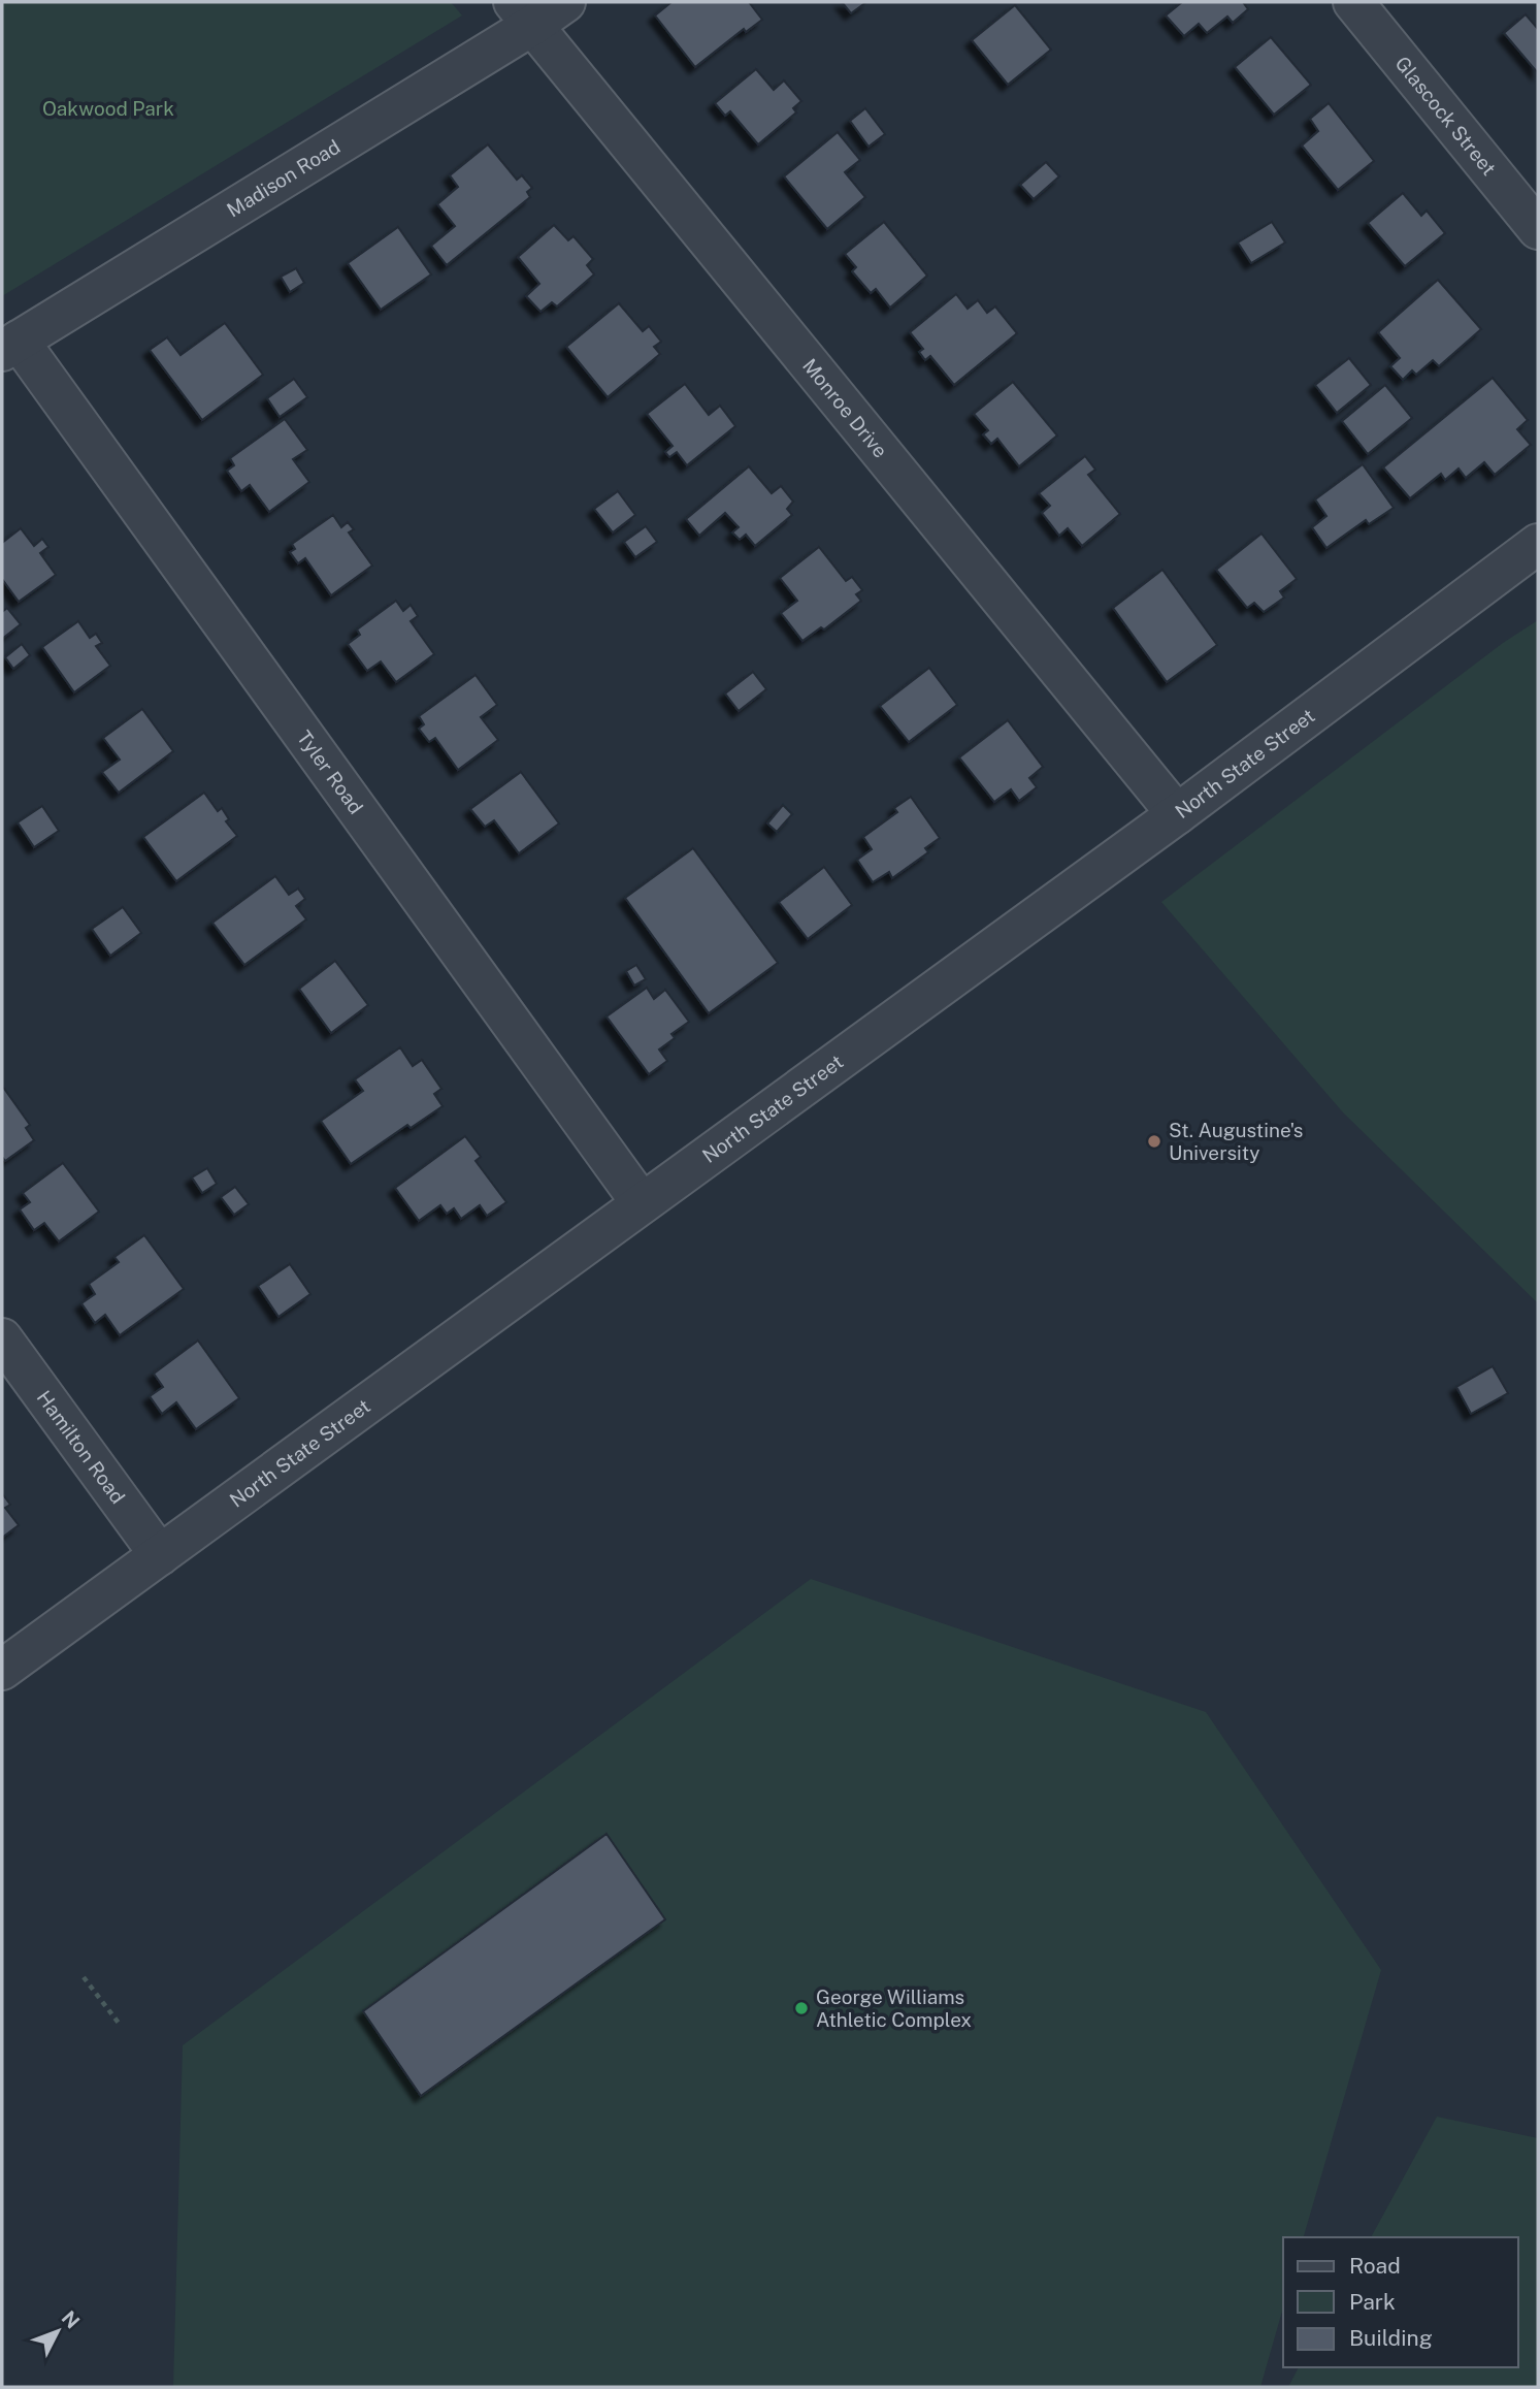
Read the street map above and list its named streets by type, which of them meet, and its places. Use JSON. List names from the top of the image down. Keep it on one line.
{"streets":{"street":["Glascock Street","Madison Road","Monroe Drive","North State Street","Tyler Road","Hamilton Road"]},"crossings":[["Madison Road","Monroe Drive"],["Madison Road","Tyler Road"],["Monroe Drive","North State Street"],["North State Street","Tyler Road"],["North State Street","Hamilton Road"]],"parks":["Oakwood Park"],"places":["St. Augustine's University","George Williams Athletic Complex"],"legend":["Road","Park","Building"],"north":"top right"}
